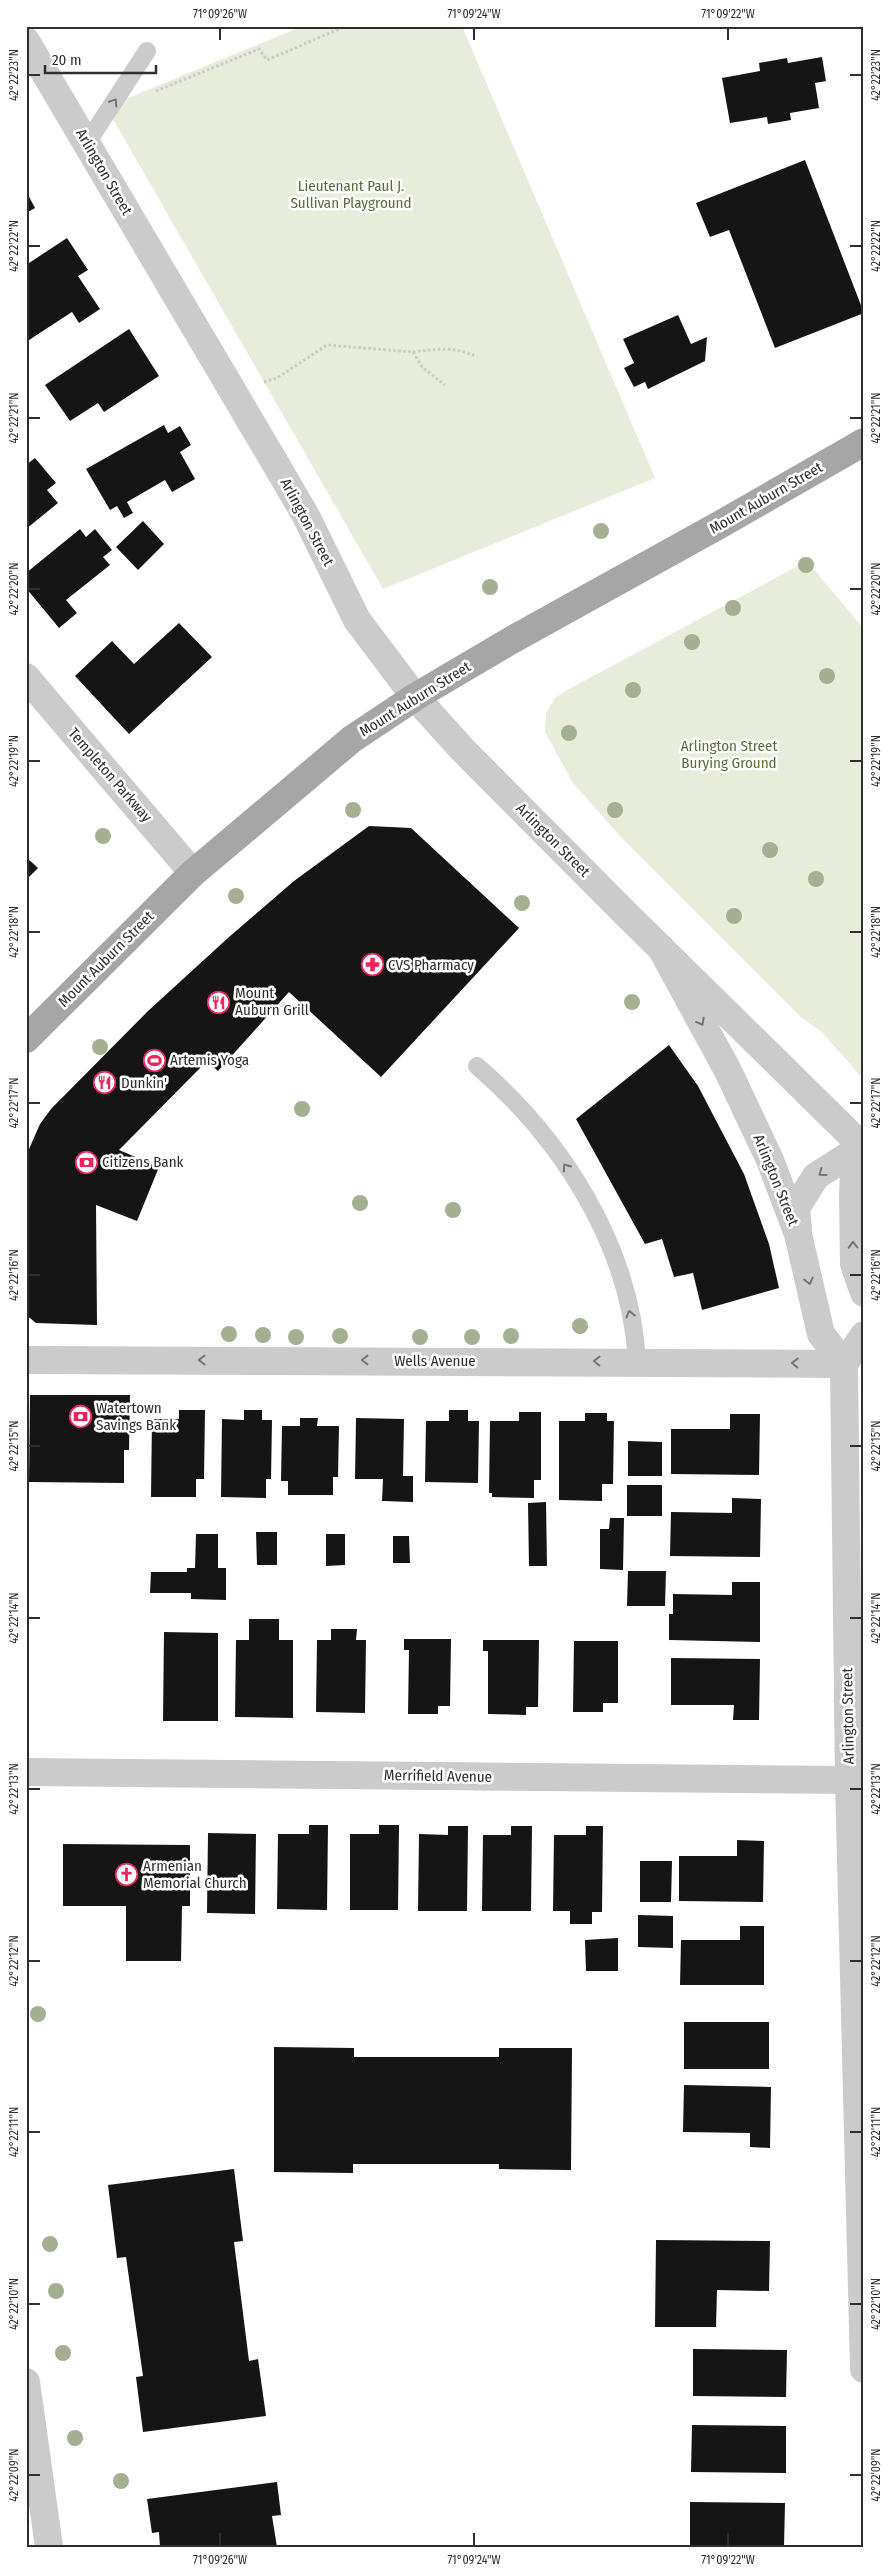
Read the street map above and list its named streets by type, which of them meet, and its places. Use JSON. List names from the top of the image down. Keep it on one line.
{"streets":{"main road":["Mount Auburn Street"],"street":["Arlington Street","Templeton Parkway","Wells Avenue","Merrifield Avenue"]},"crossings":[["Arlington Street","Mount Auburn Street"],["Arlington Street","Wells Avenue"],["Arlington Street","Merrifield Avenue"],["Mount Auburn Street","Templeton Parkway"]],"one_way":["Wells Avenue"],"parks":["Lieutenant Paul J. Sullivan Playground","Arlington Street Burying Ground"],"places":{"pharmacy":["CVS Pharmacy"],"restaurant":["Mount Auburn Grill","Dunkin'"],"sports":["Artemis Yoga"],"bank":["Citizens Bank","Watertown Savings Bank"],"church":["Armenian Memorial Church"]},"scale_bar":"20 m","coordinates":["71°09'26\"W","71°09'24\"W","71°09'22\"W","42°22'23\"N","42°22'22\"N","42°22'21\"N","42°22'20\"N","42°22'19\"N","42°22'18\"N","42°22'17\"N","42°22'16\"N","42°22'15\"N","42°22'14\"N","42°22'13\"N","42°22'12\"N","42°22'11\"N","42°22'10\"N","42°22'09\"N"]}
